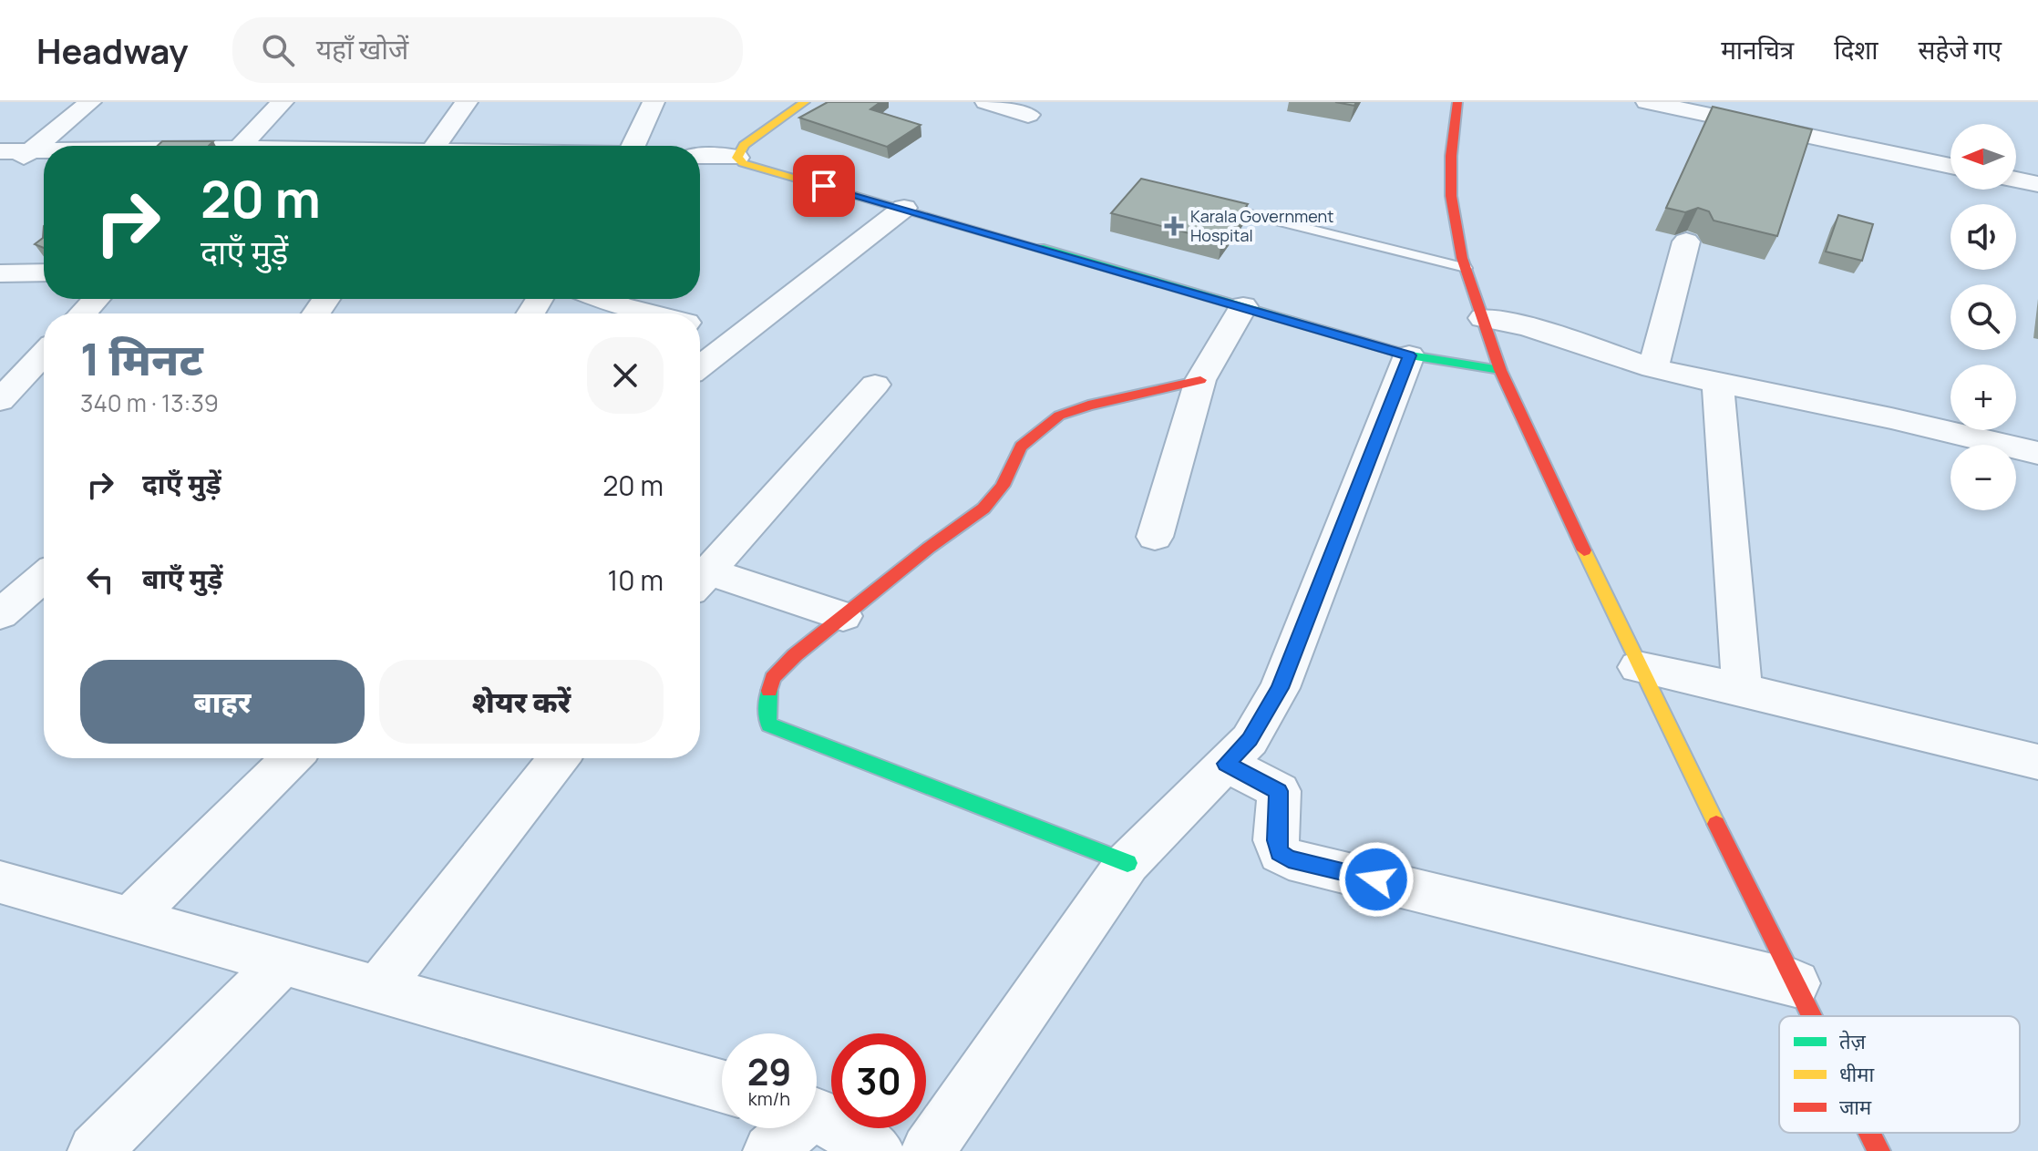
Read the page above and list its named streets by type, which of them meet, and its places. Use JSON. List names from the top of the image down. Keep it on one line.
{"places":{"health":["Karala Government Hospital"]},"legend":["तेज़","धीमा","जाम"],"north":"left","page":{"header":"Headway","search":"यहाँ खोजें","nav":["मानचित्र","दिशा","सहेजे गए"],"map_buttons":["+","−"],"turn":["20 m","दाएँ मुड़ें"],"heading":["1 मिनट","340 m · 13:39"],"list":[{"name":"दाएँ मुड़ें","value":"20 m"},{"name":"बाएँ मुड़ें","value":"10 m"}],"buttons":["बाहर","शेयर करें"],"speed":"29 km/h","limit":"30"}}
